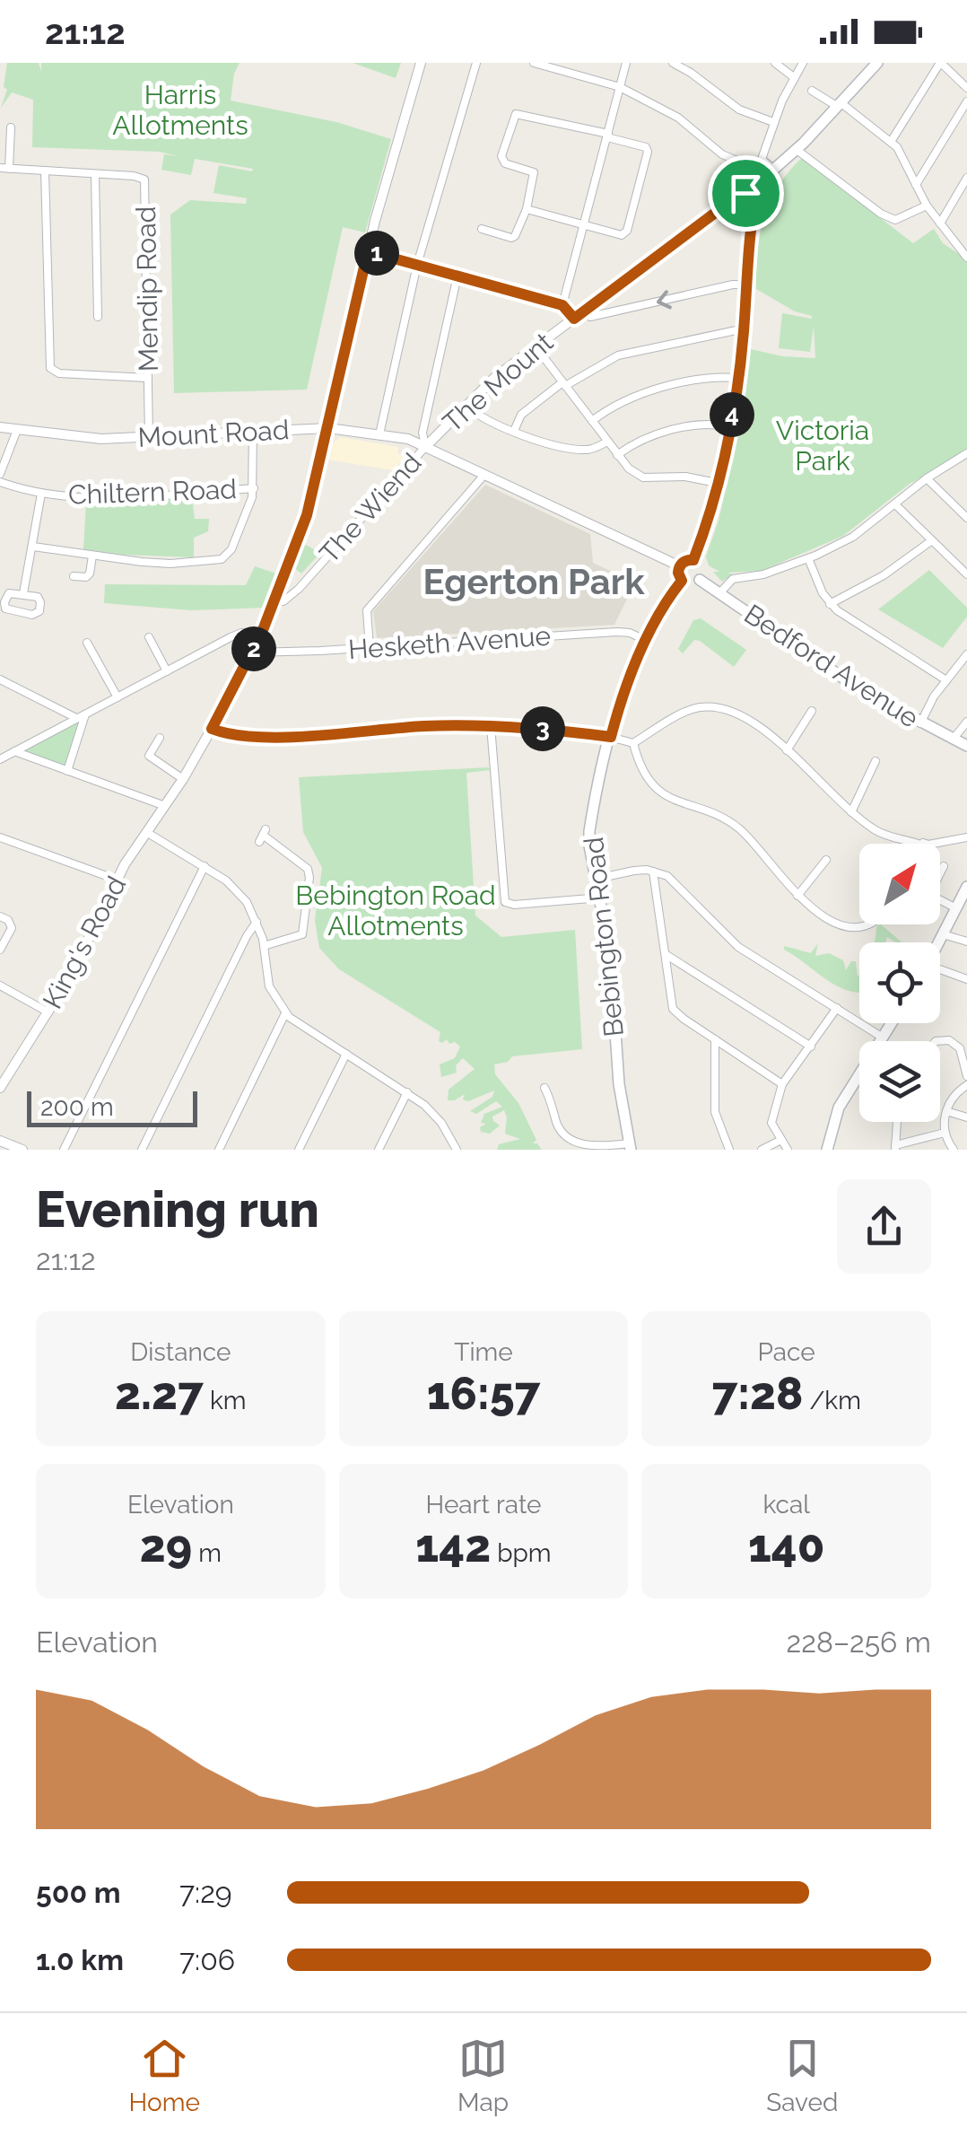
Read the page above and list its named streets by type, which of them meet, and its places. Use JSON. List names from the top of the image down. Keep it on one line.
{"streets":{"main road":["Bedford Avenue","Bebington Road"],"street":["Mendip Road","The Mount","Mount Road","Chiltern Road","The Wiend","Hesketh Avenue","King's Road"]},"crossings":[["Mendip Road","Mount Road"],["The Mount","Mount Road"],["The Mount","The Wiend"],["Mount Road","The Wiend"],["Mount Road","Bedford Avenue"],["Mount Road","Bebington Road"],["Mount Road","King's Road"],["The Wiend","King's Road"],["Hesketh Avenue","Bebington Road"],["Hesketh Avenue","King's Road"],["Bedford Avenue","Bebington Road"]],"districts":["Egerton Park"],"parks":["Harris Allotments","Victoria Park","Bebington Road Allotments"],"scale_bar":"200 m","north":"top right","page":{"status":"21:12","pins":["1","4","2","3"],"scale":"200 m","heading":["Evening run","21:12"],"stats":[["Distance","2.27 km"],["Time","16:57"],["Pace","7:28 /km"],["Elevation","29 m"],["Heart rate","142 bpm"],["kcal","140"]],"chart":["Elevation","228–256 m"],"list":[{"name":"500 m","note":"7:29"},{"name":"1.0 km","note":"7:06"}],"tabs":["Home","Map","Saved"]}}
